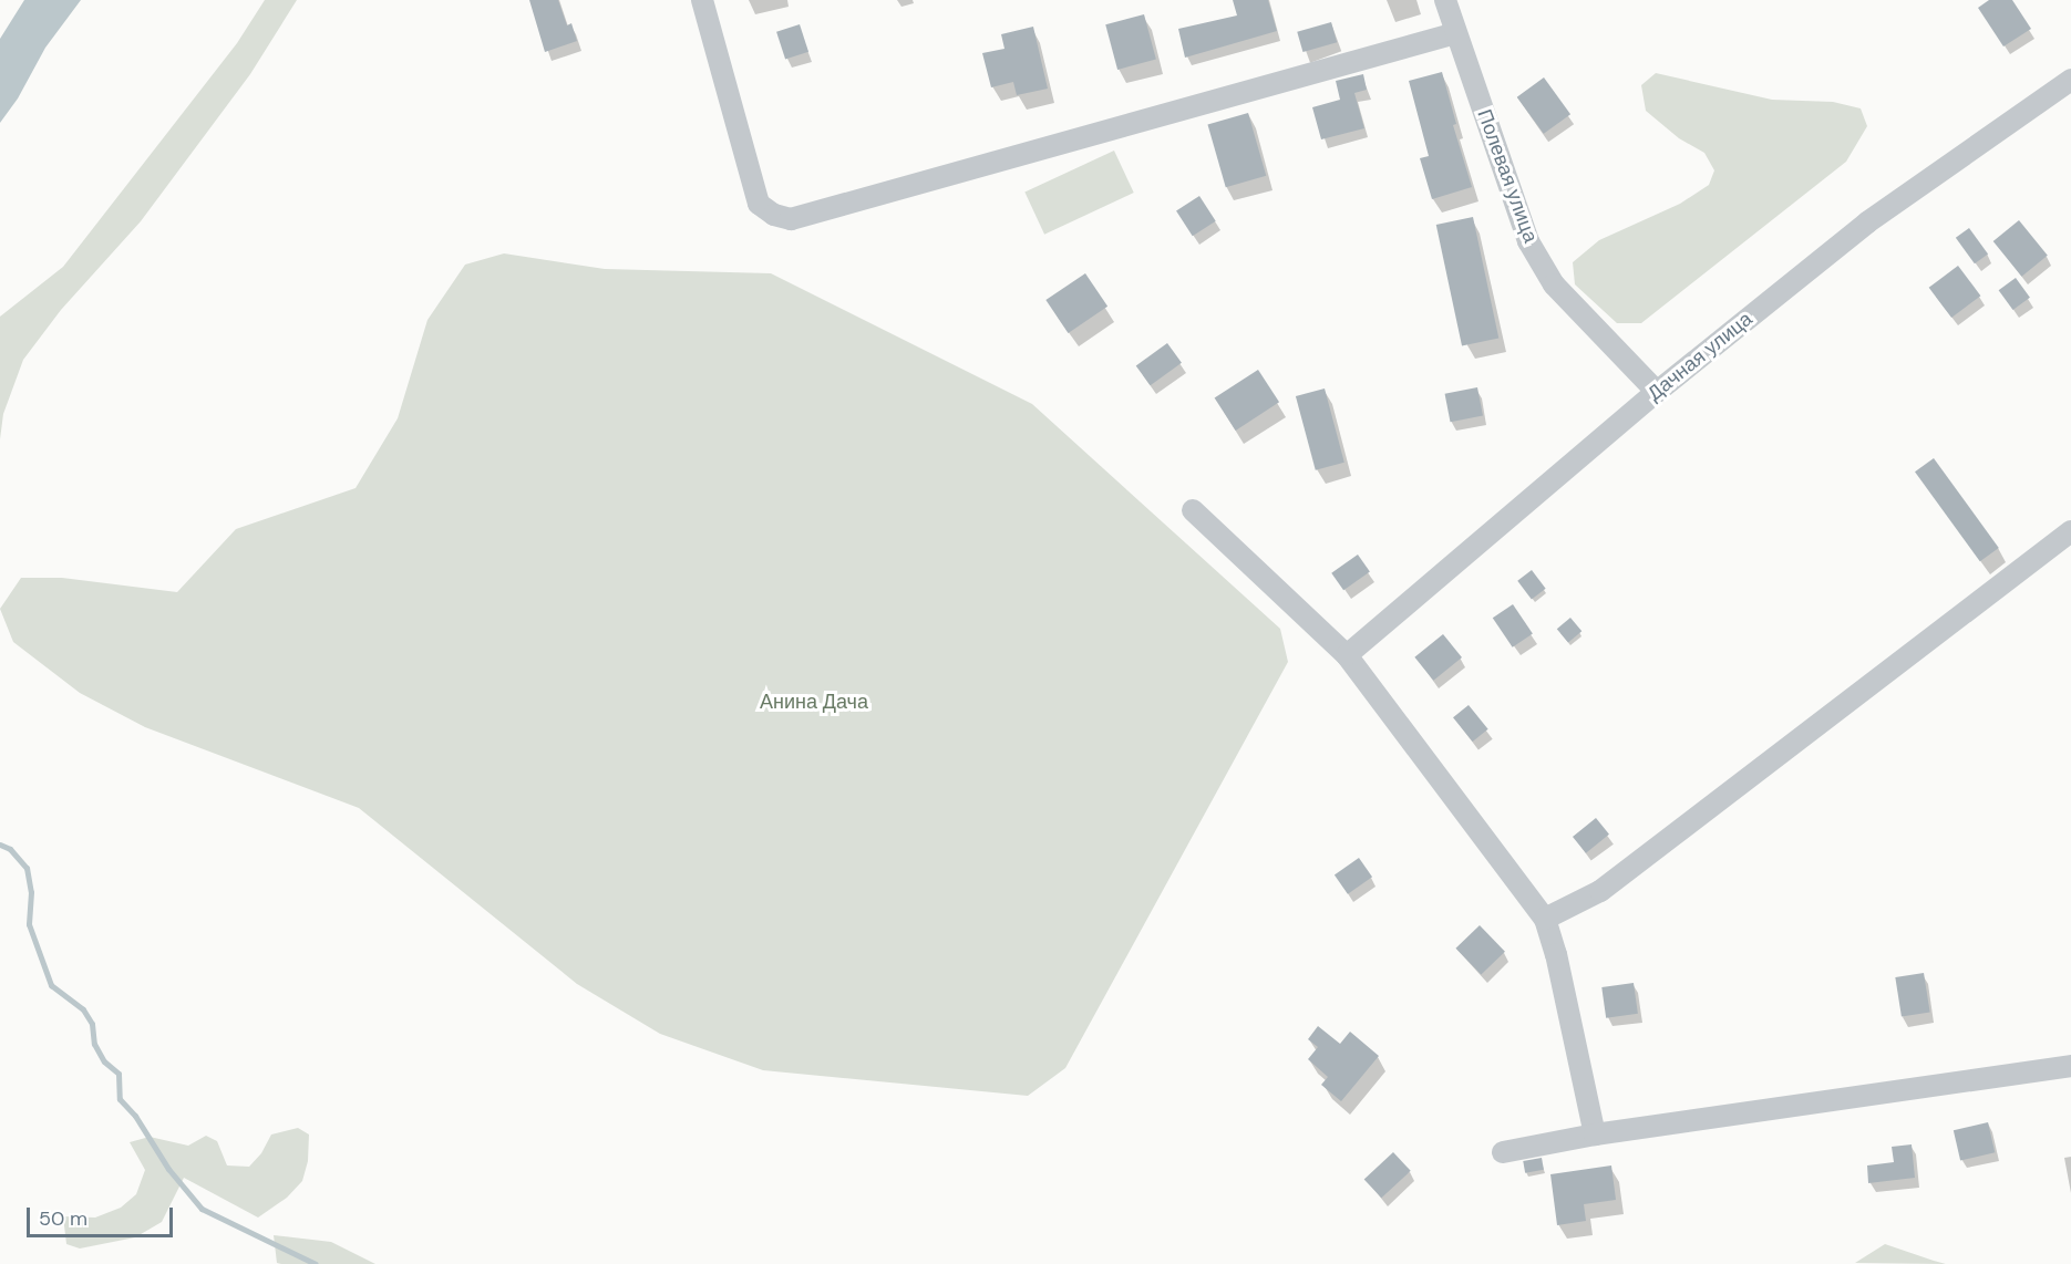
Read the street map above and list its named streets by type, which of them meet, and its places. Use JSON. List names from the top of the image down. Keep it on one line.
{"streets":{"street":["Полевая улица","Дачная улица"]},"crossings":[["Полевая улица","Дачная улица"]],"parks":["Анина Дача"],"scale_bar":"50 m"}
